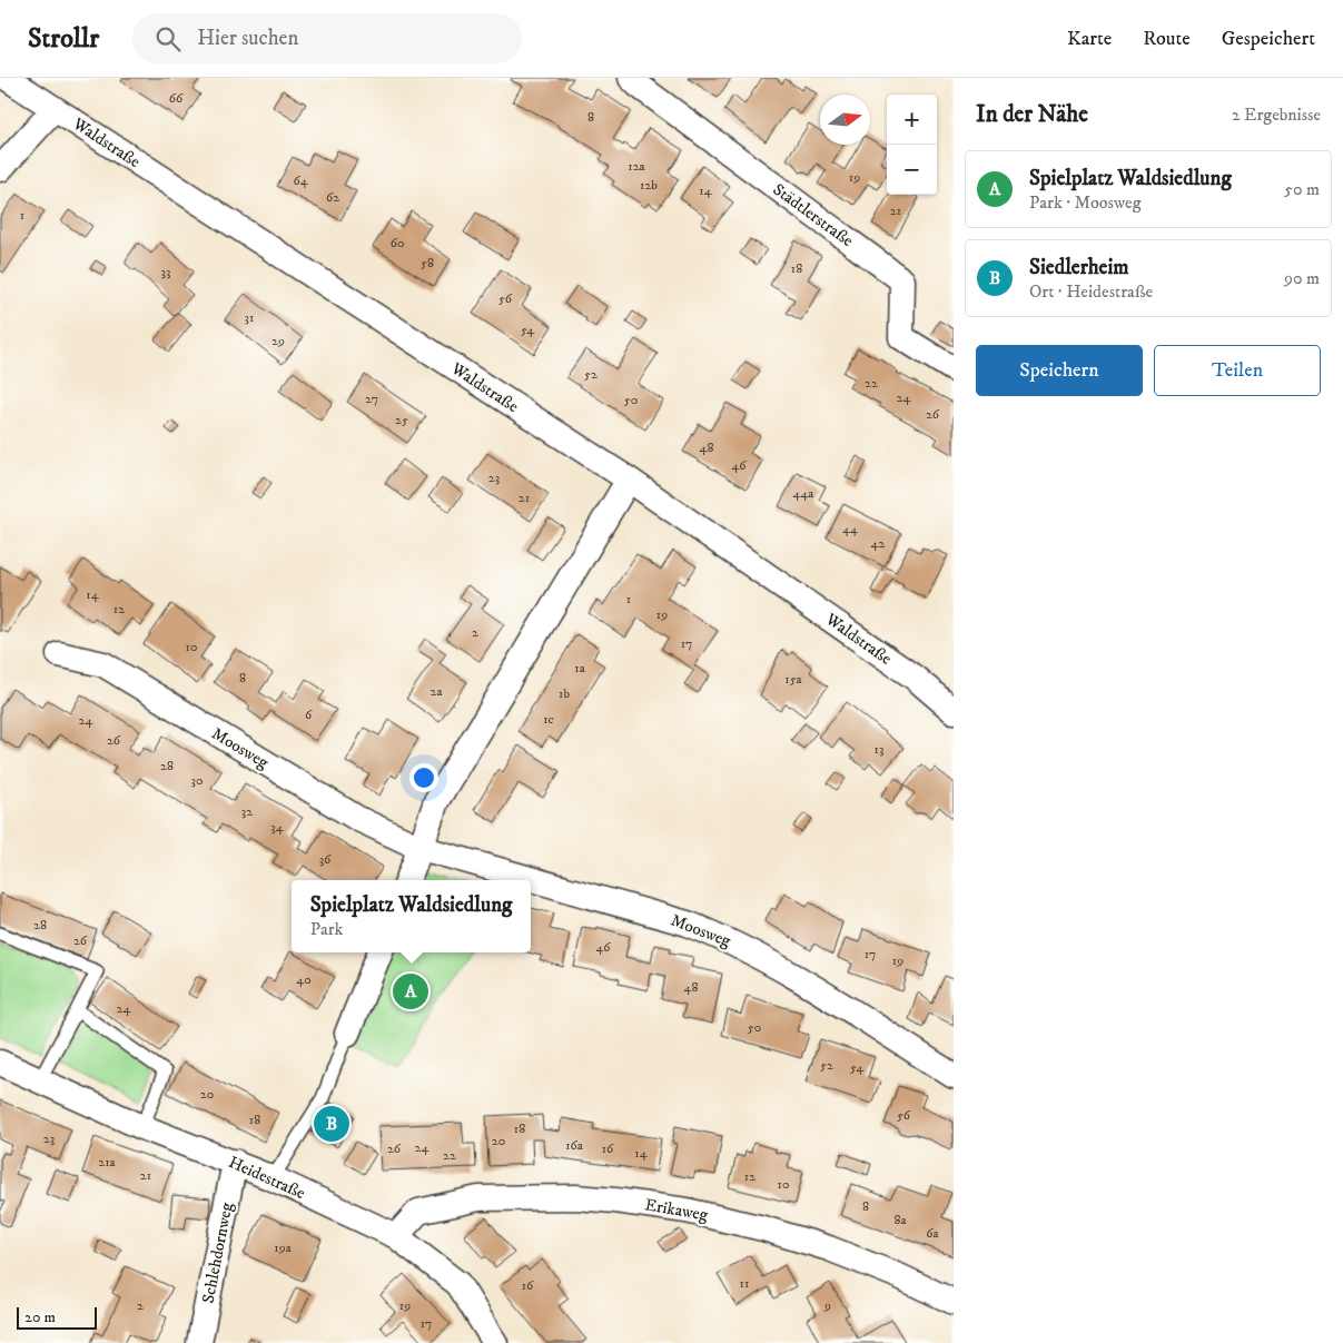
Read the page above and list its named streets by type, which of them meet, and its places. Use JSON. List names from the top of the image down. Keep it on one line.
{"streets":{"street":["Waldstraße","Städtlerstraße","Moosweg","Heidestraße","Erikaweg","Schlehdornweg"]},"crossings":[["Heidestraße","Erikaweg"],["Heidestraße","Schlehdornweg"]],"house_numbers":["66","8","12a","19","64","12b","14","62","21","1","60","58","18","33","56","31","54","29","52","22","24","27","50","26","25","48","46","23","44a","21","44","42","14","1","12","19","2","17","10","1a","8","15a","2a","1b","6","1c","24","26","13","28","30","32","34","36","28","26","46","17","19","40","48","24","50","52","54","20","56","18","18","23","20","16a","24","26","16","14","22","21a","21","12","10","8","8a","6a","19a","11","16","2","19","9","17"],"scale_bar":"20 m","north":"right","page":{"header":"Strollr","search":"Hier suchen","nav":["Karte","Route","Gespeichert"],"heading":["In der Nähe","2 Ergebnisse"],"map_buttons":["+","−"],"list":[{"mark":"A","name":"Spielplatz Waldsiedlung","note":"Park · Moosweg","value":"50 m"},{"mark":"B","name":"Siedlerheim","note":"Ort · Heidestraße","value":"90 m"}],"buttons":["Speichern","Teilen"],"popup":["Spielplatz Waldsiedlung","Park"],"pins":["A","B"],"scale":"20 m"}}
